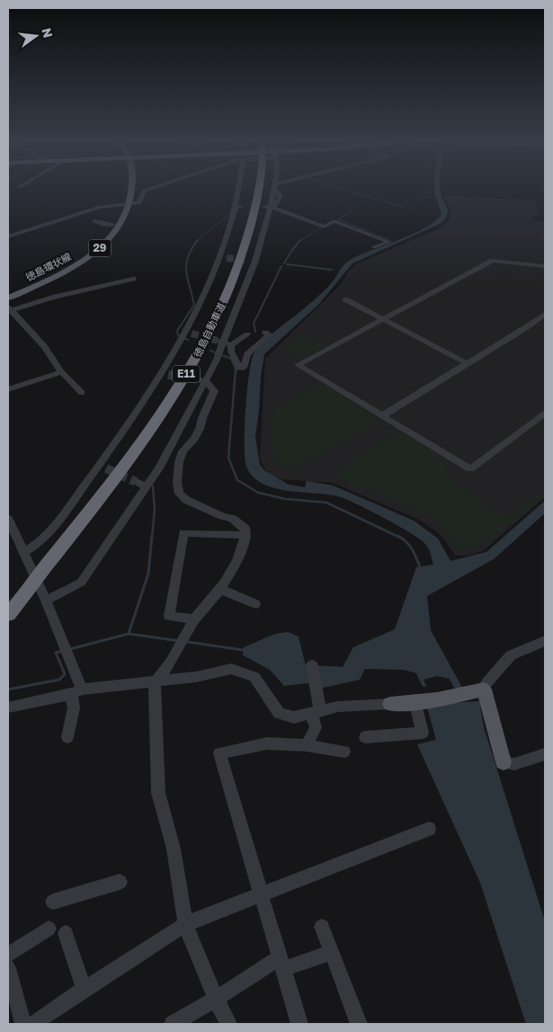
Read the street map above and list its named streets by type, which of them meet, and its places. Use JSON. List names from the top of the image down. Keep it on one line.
{"streets":{"highway":["徳島自動車道","E11"],"main road":["29","徳島環状線"]},"north":"right"}
